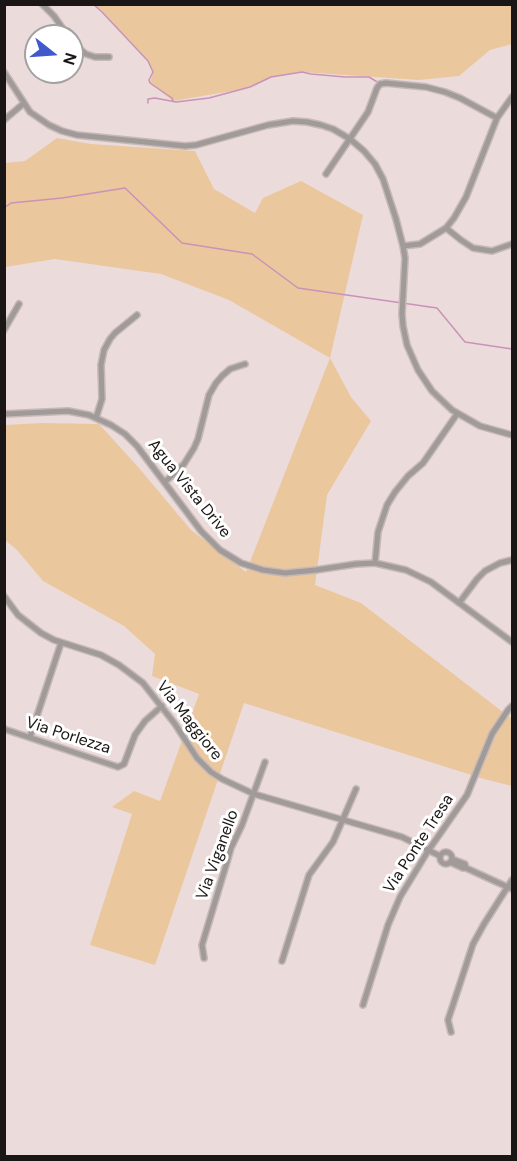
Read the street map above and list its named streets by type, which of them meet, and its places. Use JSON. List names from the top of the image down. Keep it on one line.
{"streets":{"street":["Agua Vista Drive","Via Maggiore","Via Porlezza","Via Ponte Tresa","Via Viganello"]},"crossings":[["Via Maggiore","Via Porlezza"],["Via Maggiore","Via Ponte Tresa"],["Via Maggiore","Via Viganello"]],"north":"right"}
